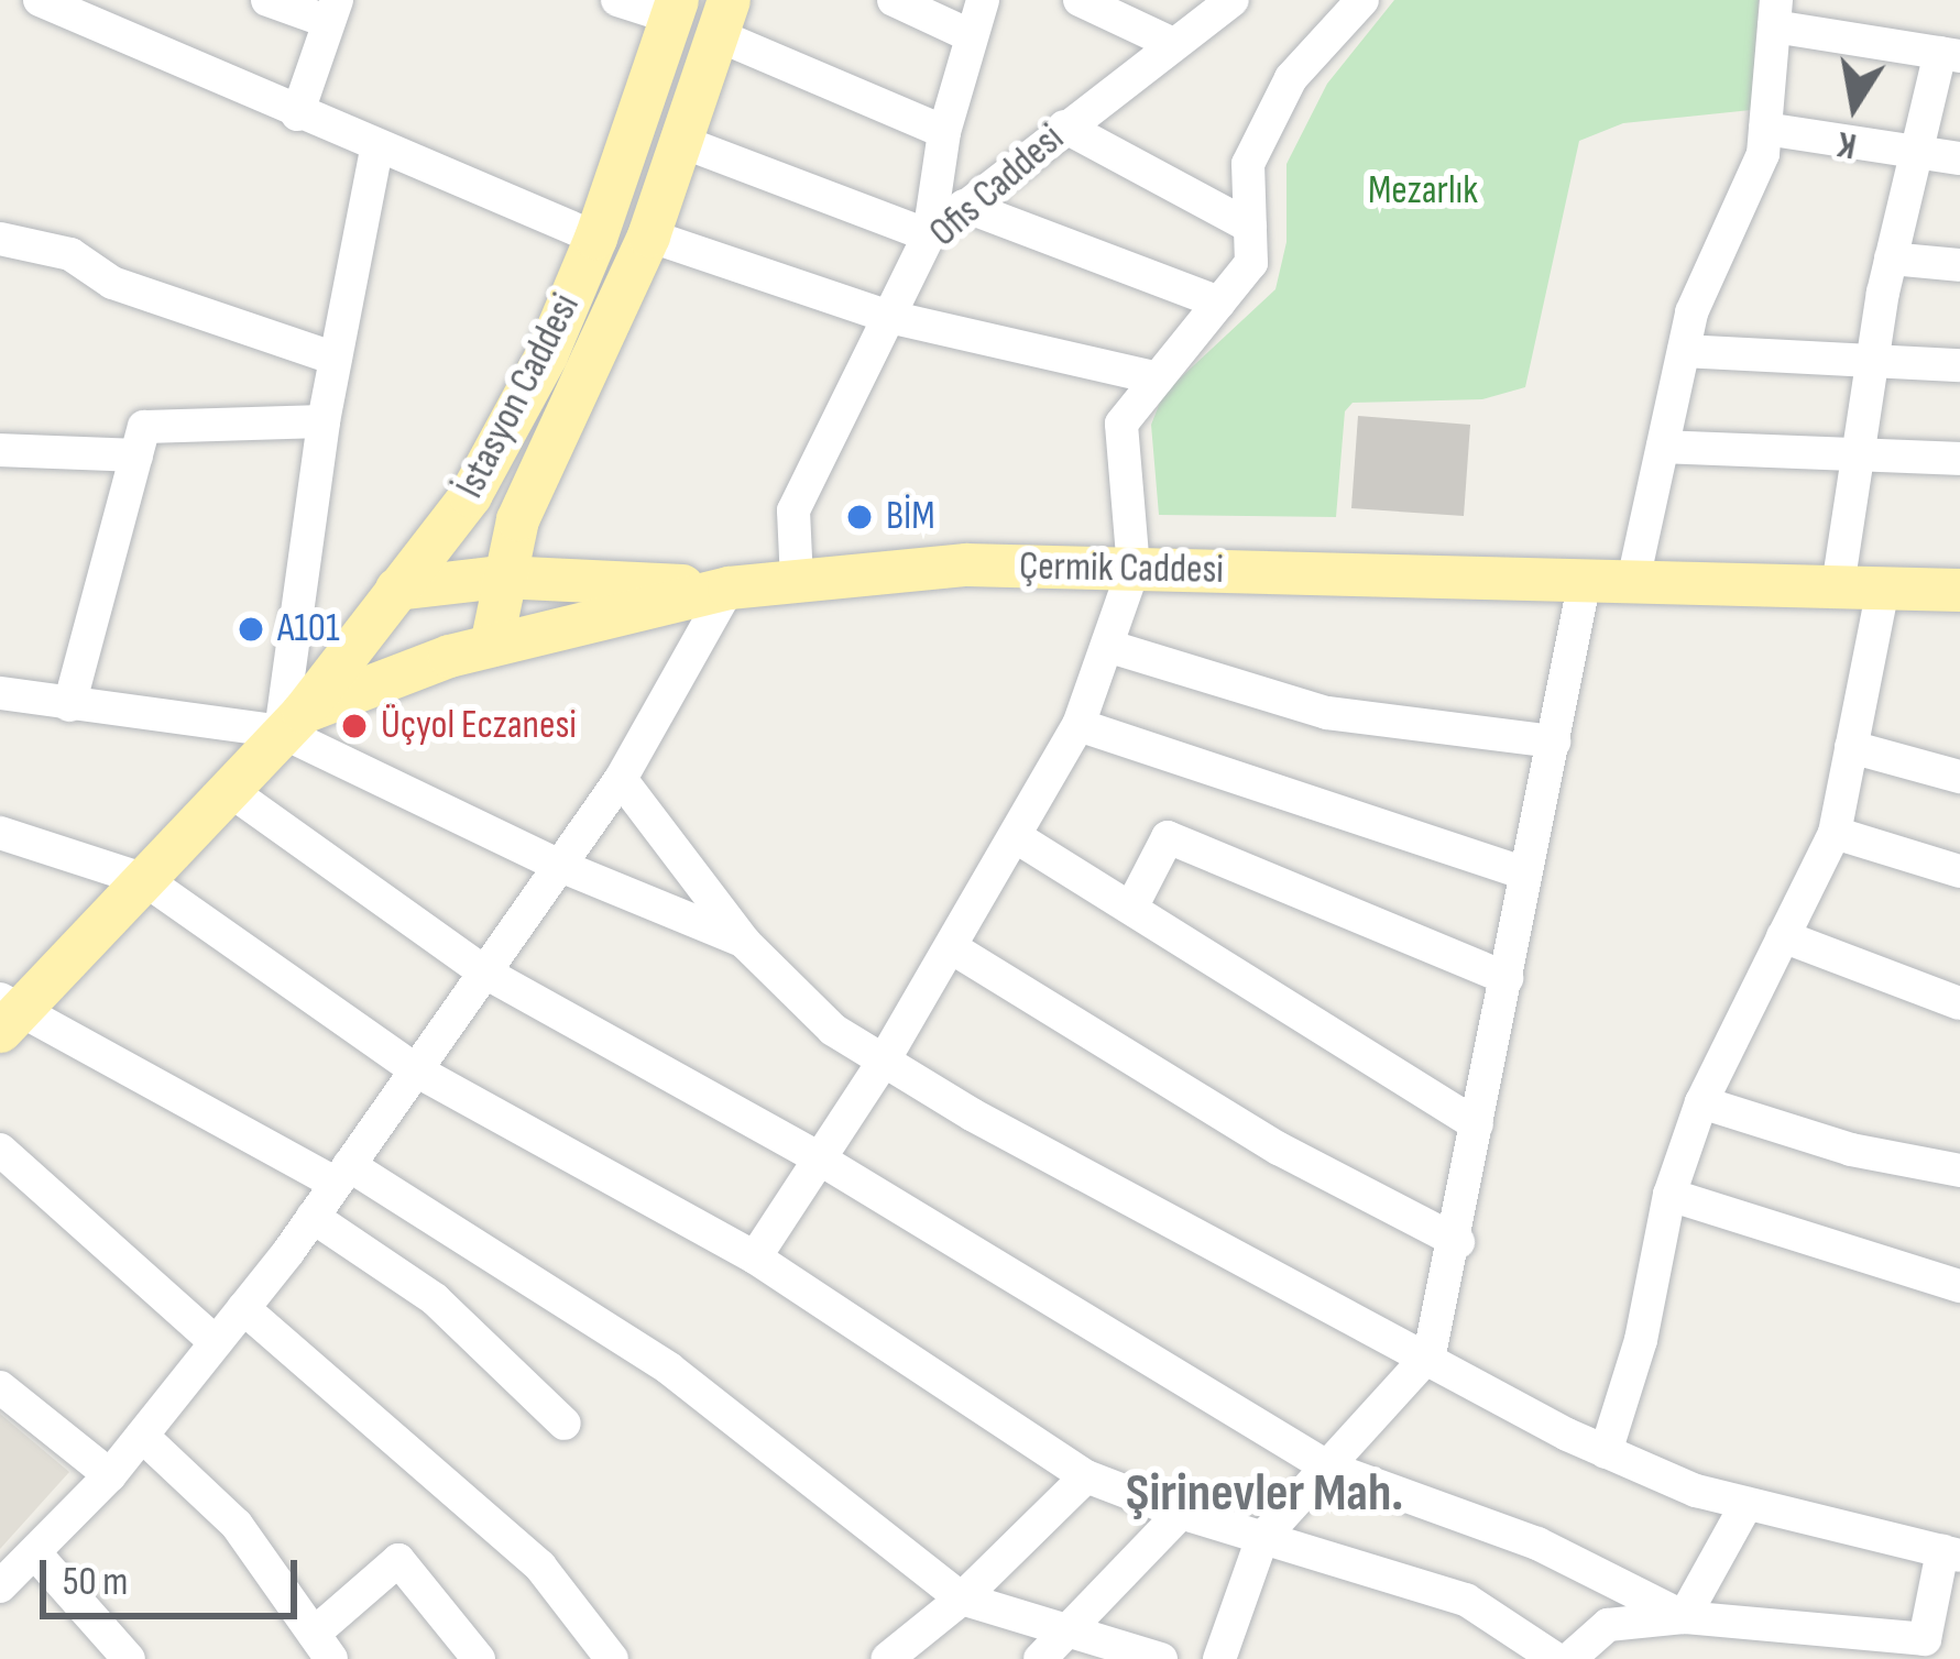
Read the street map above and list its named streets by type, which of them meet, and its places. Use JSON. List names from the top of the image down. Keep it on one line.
{"streets":{"main road":["İstasyon Caddesi","Çermik Caddesi"],"street":["Ofis Caddesi"]},"crossings":[["Ofis Caddesi","Çermik Caddesi"],["İstasyon Caddesi","Çermik Caddesi"]],"districts":["Şirinevler Mah."],"parks":["Mezarlık"],"places":["BİM","A101","Üçyol Eczanesi"],"scale_bar":"50 m","north":"bottom"}
